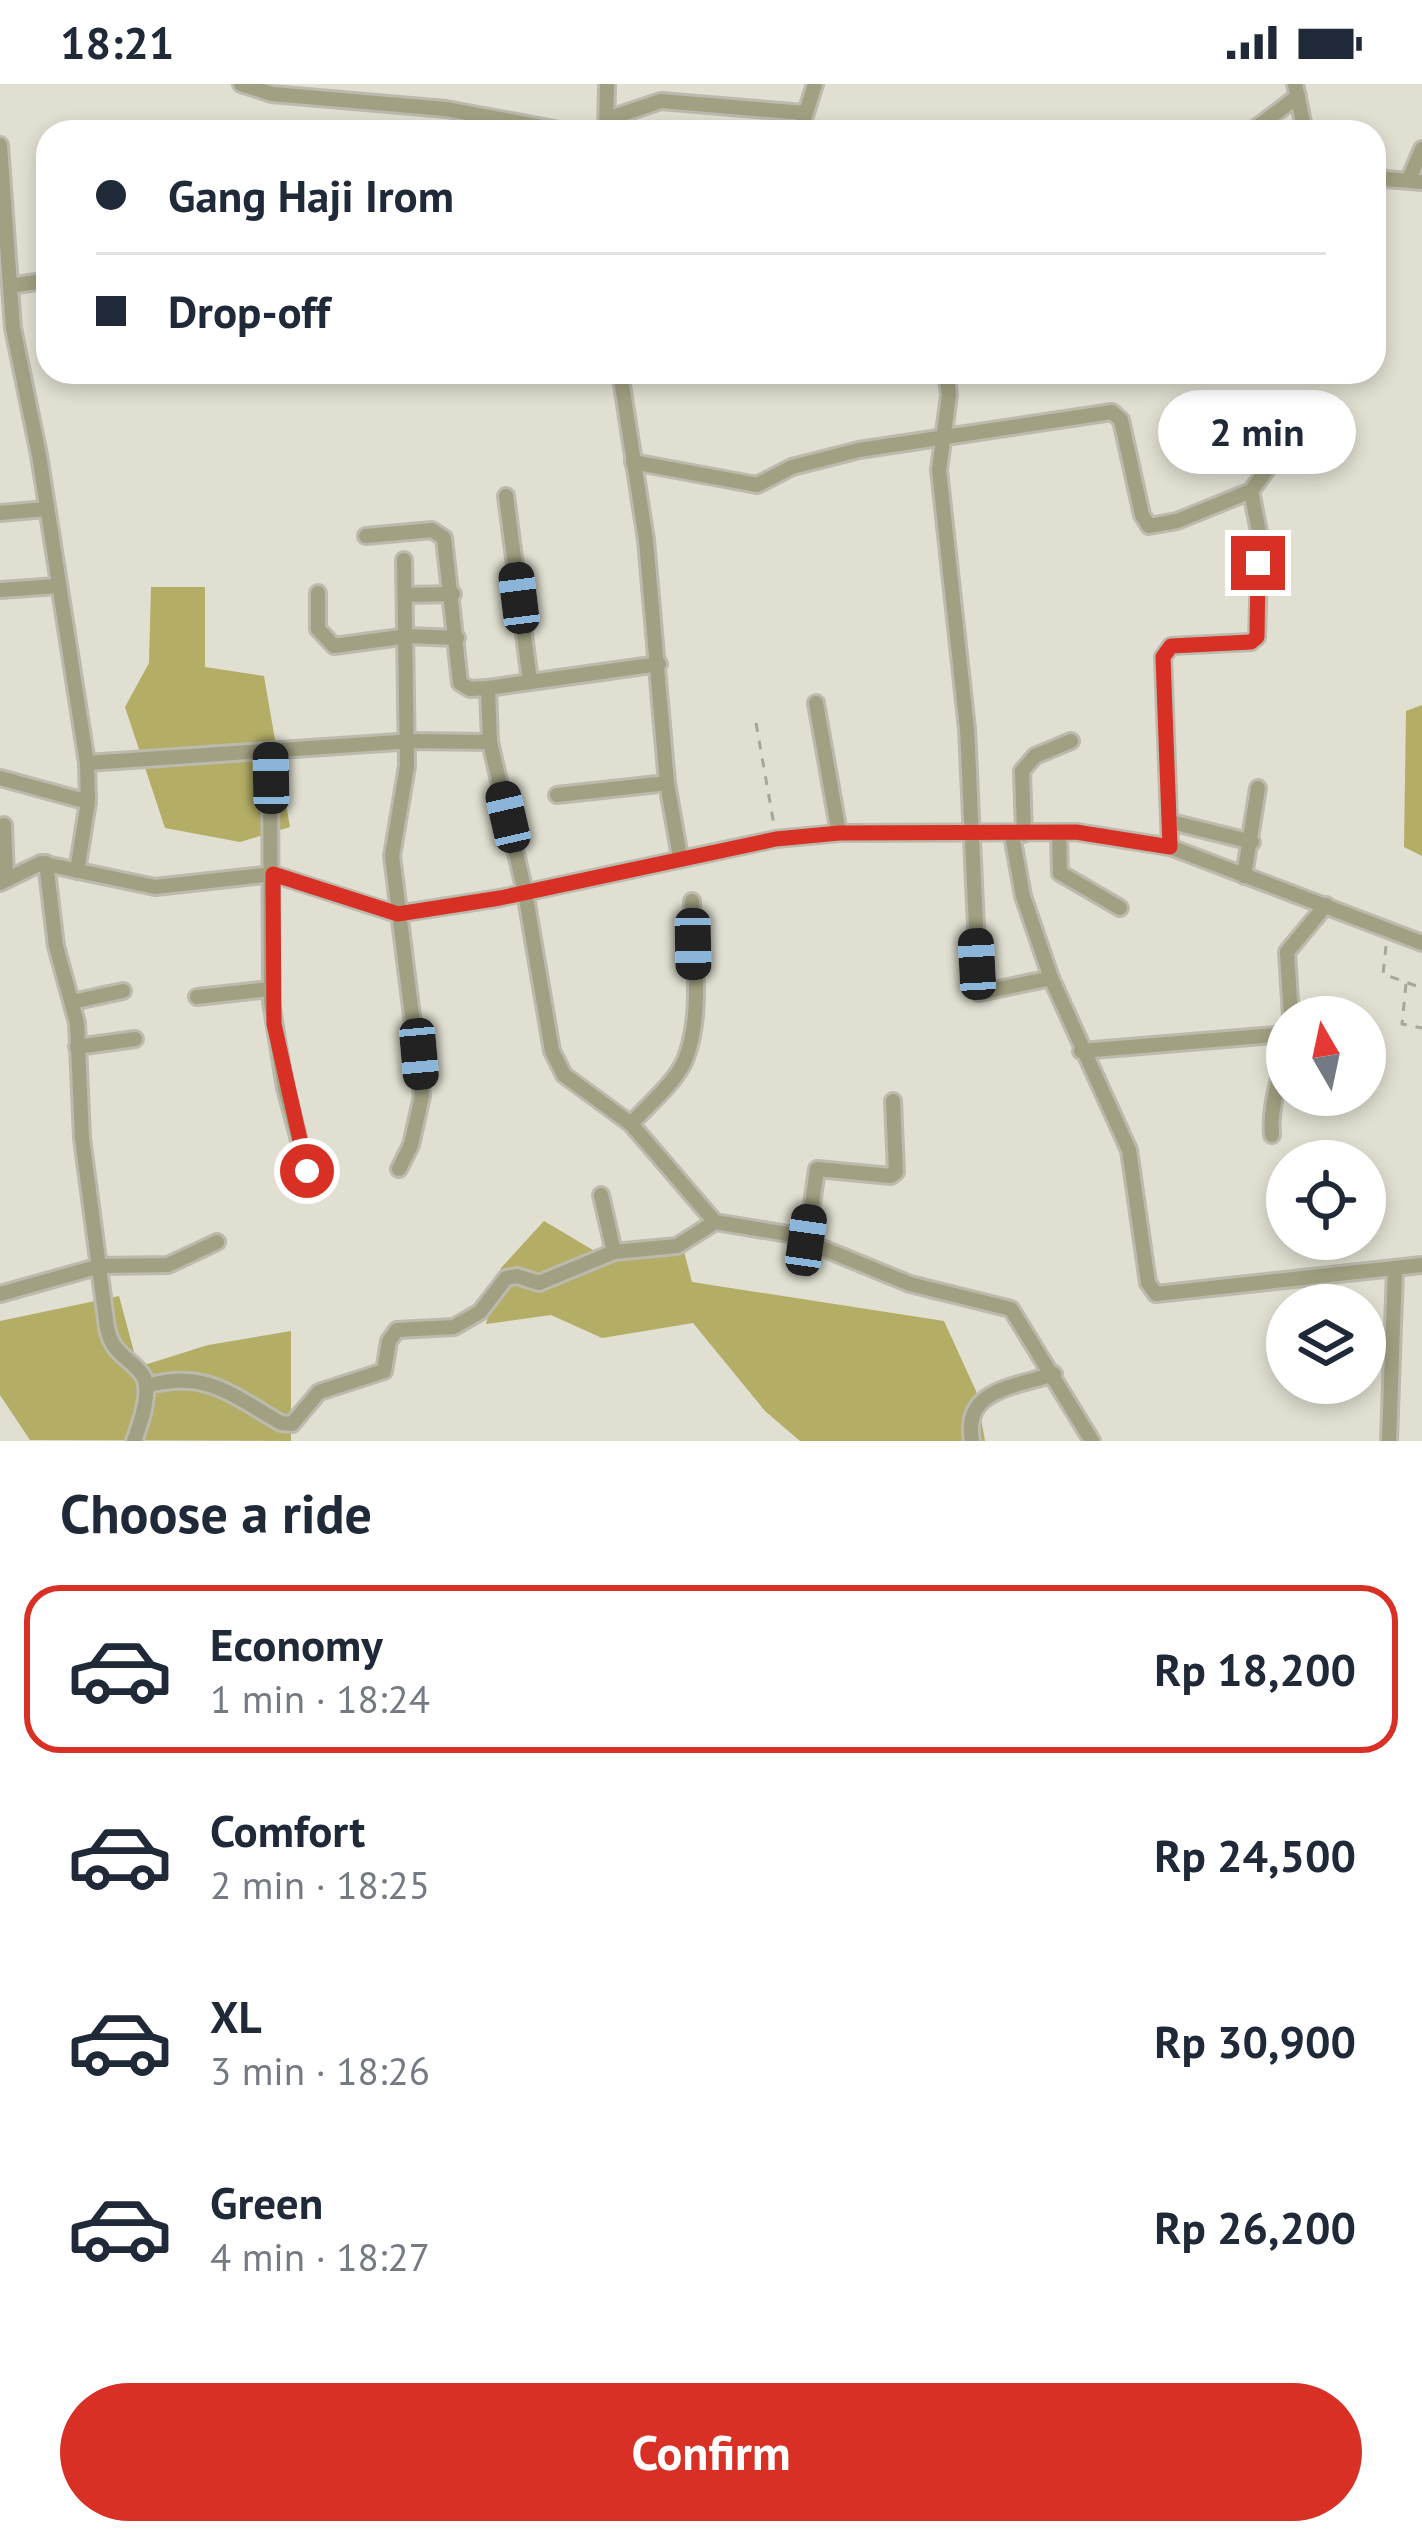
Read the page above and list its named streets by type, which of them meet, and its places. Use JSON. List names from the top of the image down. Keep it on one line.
{"north":"top","page":{"status":"18:21","banner":["Gang Haji Irom","Drop-off"],"bubble":"2 min","heading":"Choose a ride","list":[{"name":"Economy","note":"1 min · 18:24","value":"Rp 18,200"},{"name":"Comfort","note":"2 min · 18:25","value":"Rp 24,500"},{"name":"XL","note":"3 min · 18:26","value":"Rp 30,900"},{"name":"Green","note":"4 min · 18:27","value":"Rp 26,200"}],"buttons":"Confirm"}}
